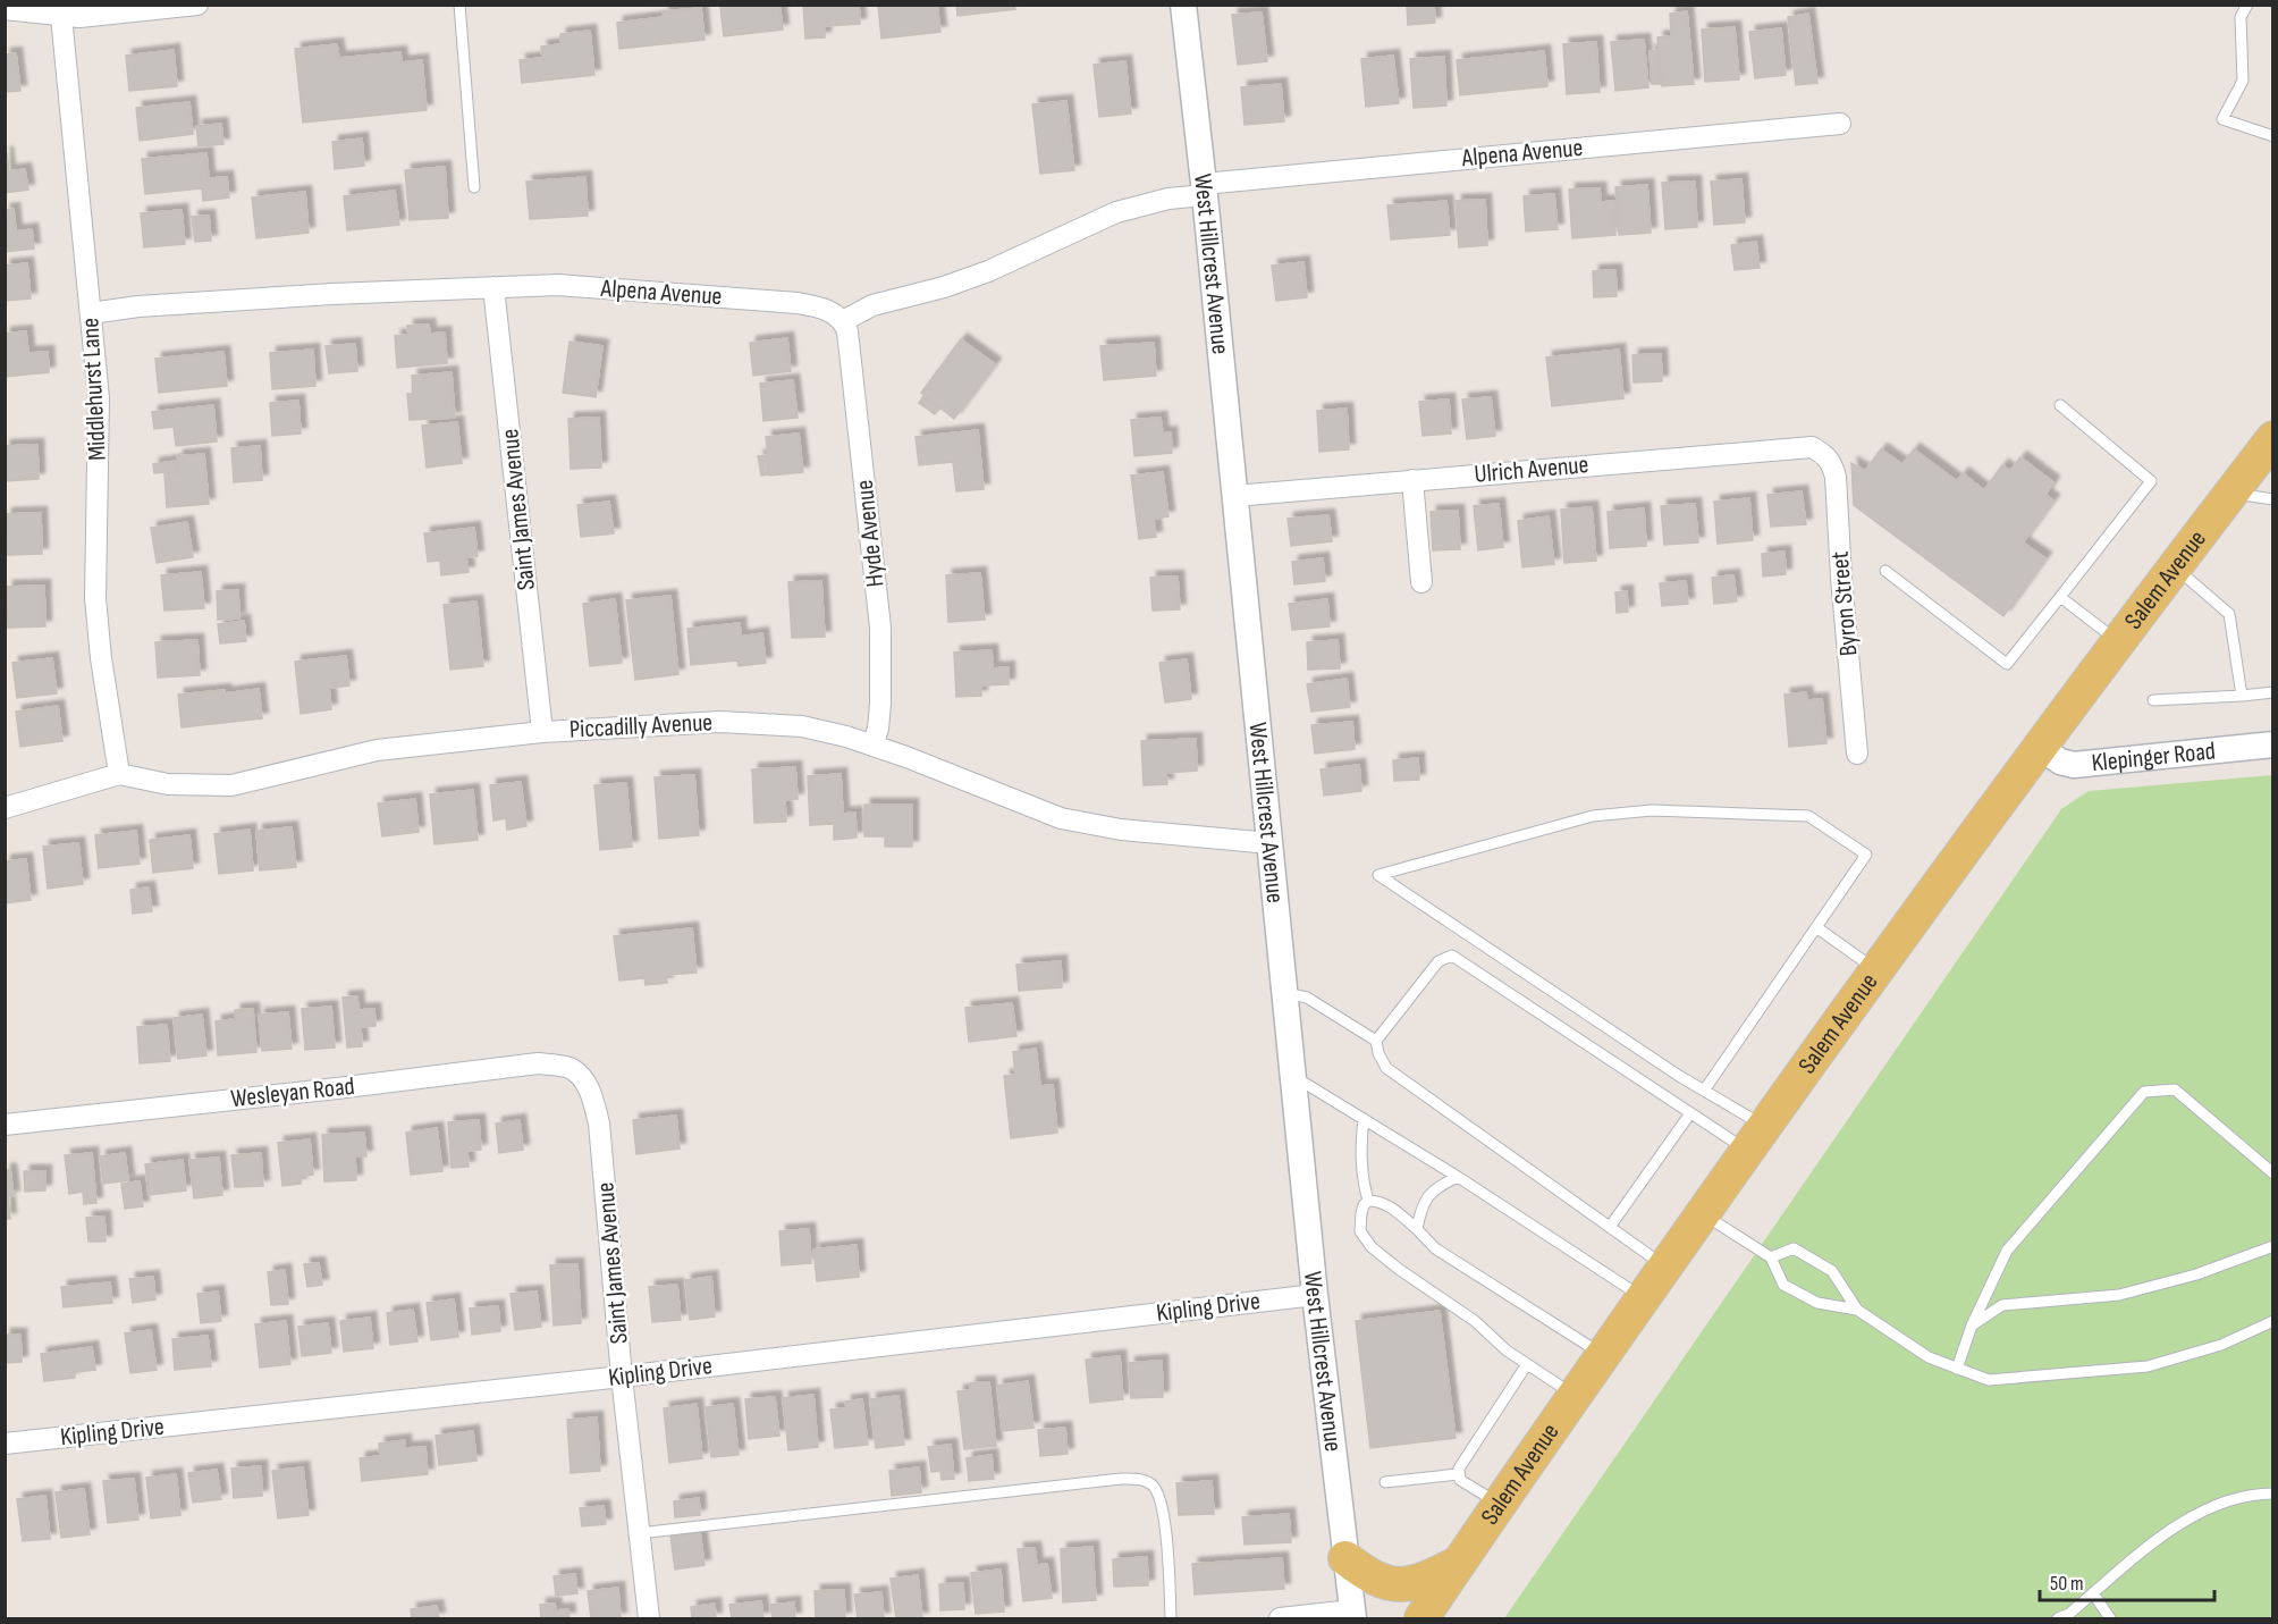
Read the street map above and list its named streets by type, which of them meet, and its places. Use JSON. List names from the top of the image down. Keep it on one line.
{"streets":{"main road":["Salem Avenue"],"street":["Alpena Avenue","West Hillcrest Avenue","Middlehurst Lane","Ulrich Avenue","Saint James Avenue","Hyde Avenue","Byron Street","Piccadilly Avenue","Klepinger Road","Wesleyan Road","Kipling Drive"]},"crossings":[["Alpena Avenue","West Hillcrest Avenue"],["Alpena Avenue","Middlehurst Lane"],["Alpena Avenue","Saint James Avenue"],["Alpena Avenue","Hyde Avenue"],["West Hillcrest Avenue","Ulrich Avenue"],["West Hillcrest Avenue","Piccadilly Avenue"],["West Hillcrest Avenue","Kipling Drive"],["Middlehurst Lane","Piccadilly Avenue"],["Ulrich Avenue","Byron Street"],["Saint James Avenue","Piccadilly Avenue"],["Saint James Avenue","Wesleyan Road"],["Saint James Avenue","Kipling Drive"],["Hyde Avenue","Piccadilly Avenue"],["Salem Avenue","Klepinger Road"]],"scale_bar":"50 m"}
